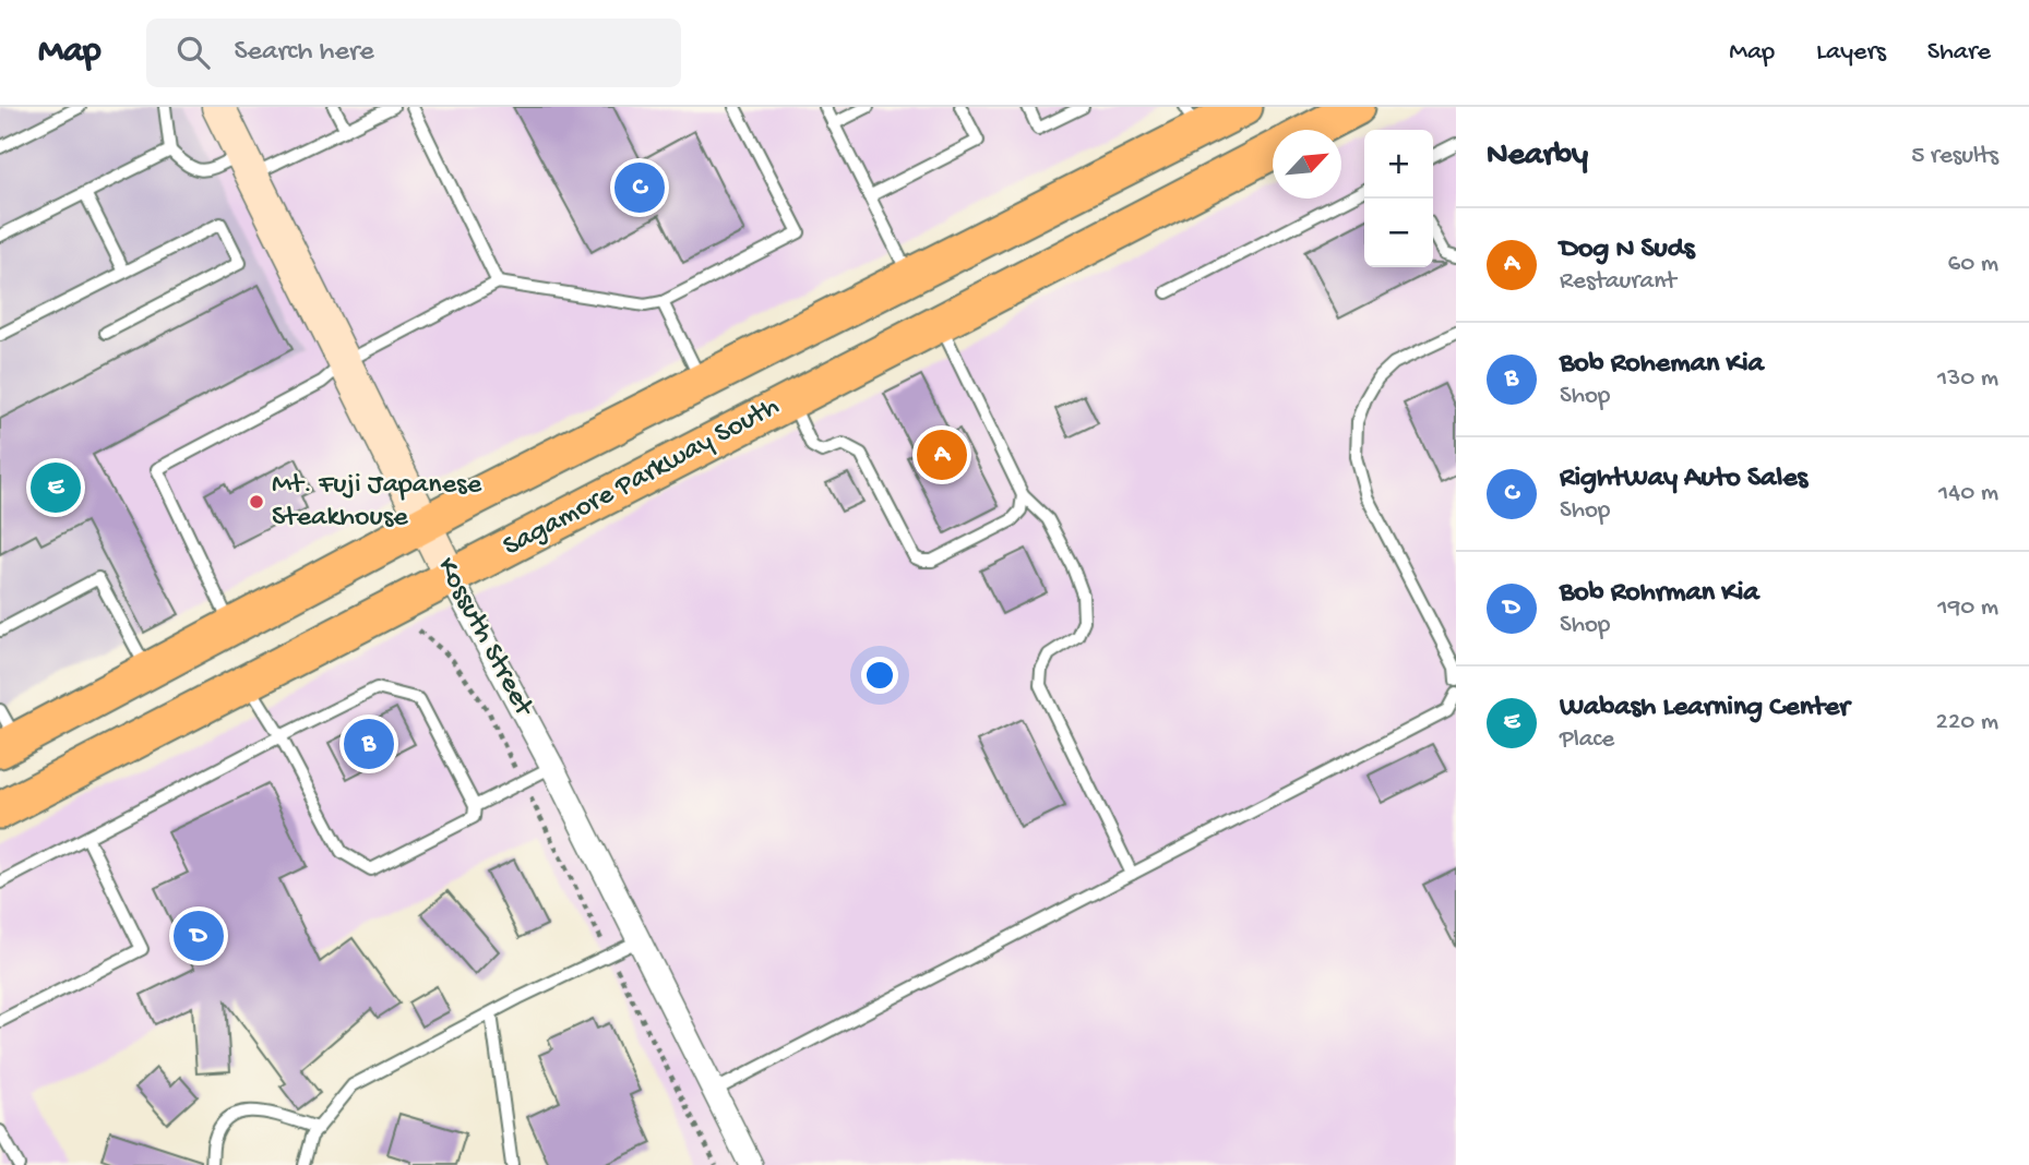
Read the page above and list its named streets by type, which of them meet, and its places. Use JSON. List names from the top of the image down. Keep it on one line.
{"streets":{"main road":["Sagamore Parkway South"],"street":["Kossuth Street"]},"crossings":[["Sagamore Parkway South","Kossuth Street"]],"places":["Mt. Fuji Japanese Steakhouse"],"north":"top right","page":{"header":"Map","search":"Search here","nav":["Map","Layers","Share"],"heading":["Nearby","5 results"],"map_buttons":["+","−"],"pins":["C","A","E","B","D"],"list":[{"mark":"A","name":"Dog N Suds","note":"Restaurant","value":"60 m"},{"mark":"B","name":"Bob Roheman Kia","note":"Shop","value":"130 m"},{"mark":"C","name":"RightWay Auto Sales","note":"Shop","value":"140 m"},{"mark":"D","name":"Bob Rohrman Kia","note":"Shop","value":"190 m"},{"mark":"E","name":"Wabash Learning Center","note":"Place","value":"220 m"}]}}
